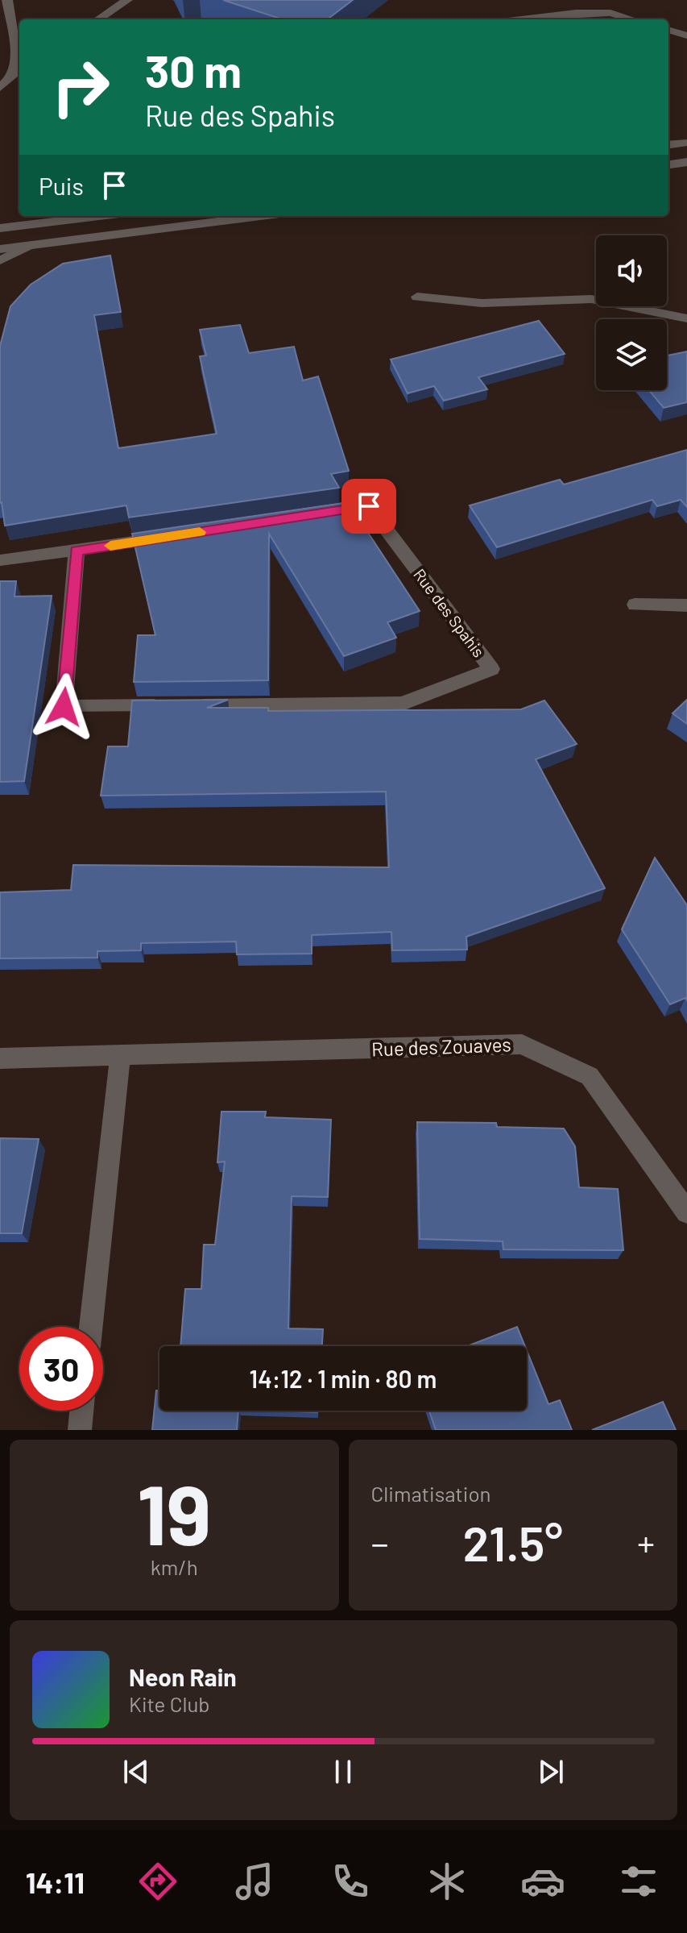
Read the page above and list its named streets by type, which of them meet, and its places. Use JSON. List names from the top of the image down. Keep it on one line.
{"streets":{"street":["Rue des Spahis","Rue des Zouaves"]},"page":{"turn":["30 m","Rue des Spahis"],"then":"Puis","limit":"30","trip":"14:12 · 1 min · 80 m","tile":[["19","km/h"],"Climatisation"],"heat":["−","21.5°","+"],"song":["Neon Rain","Kite Club"],"tabs":"14:11"}}
